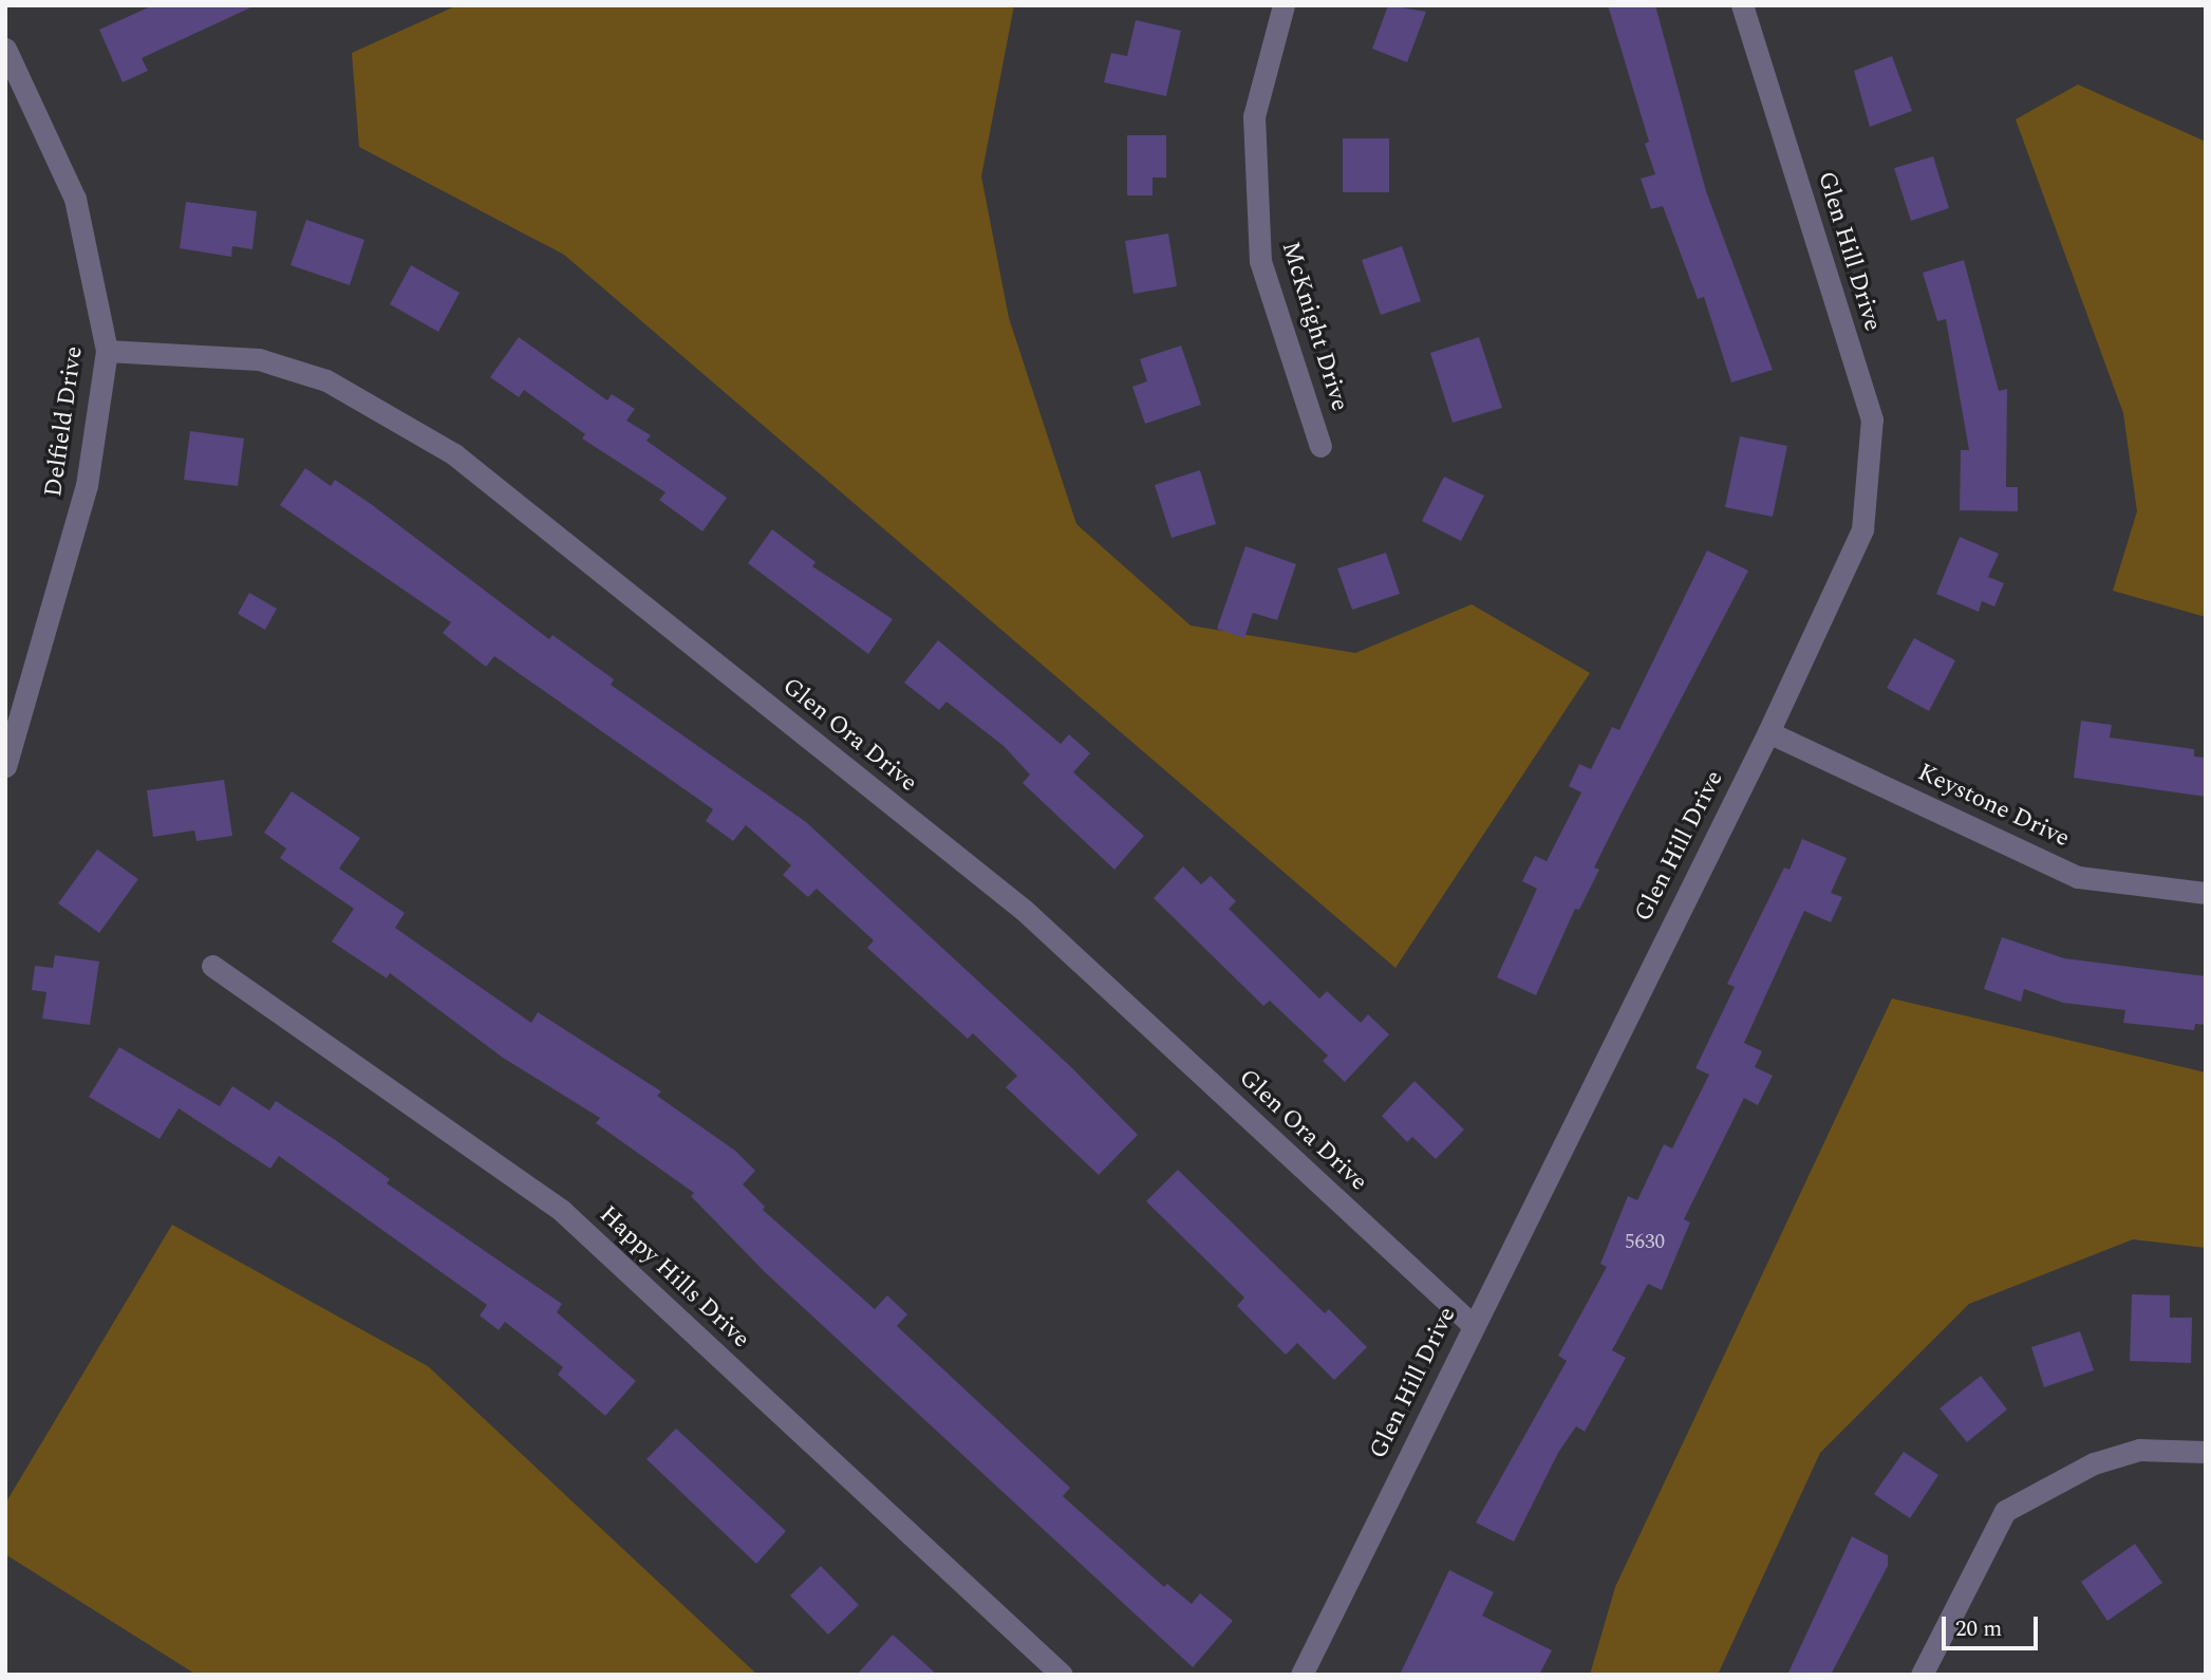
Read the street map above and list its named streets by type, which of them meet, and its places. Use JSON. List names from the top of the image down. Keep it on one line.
{"streets":{"street":["Glen Hill Drive","McKnight Drive","Delfield Drive","Glen Ora Drive","Keystone Drive","Happy Hills Drive"]},"crossings":[["Glen Hill Drive","Glen Ora Drive"],["Glen Hill Drive","Keystone Drive"],["Delfield Drive","Glen Ora Drive"]],"house_numbers":["5630"],"scale_bar":"20 m"}
